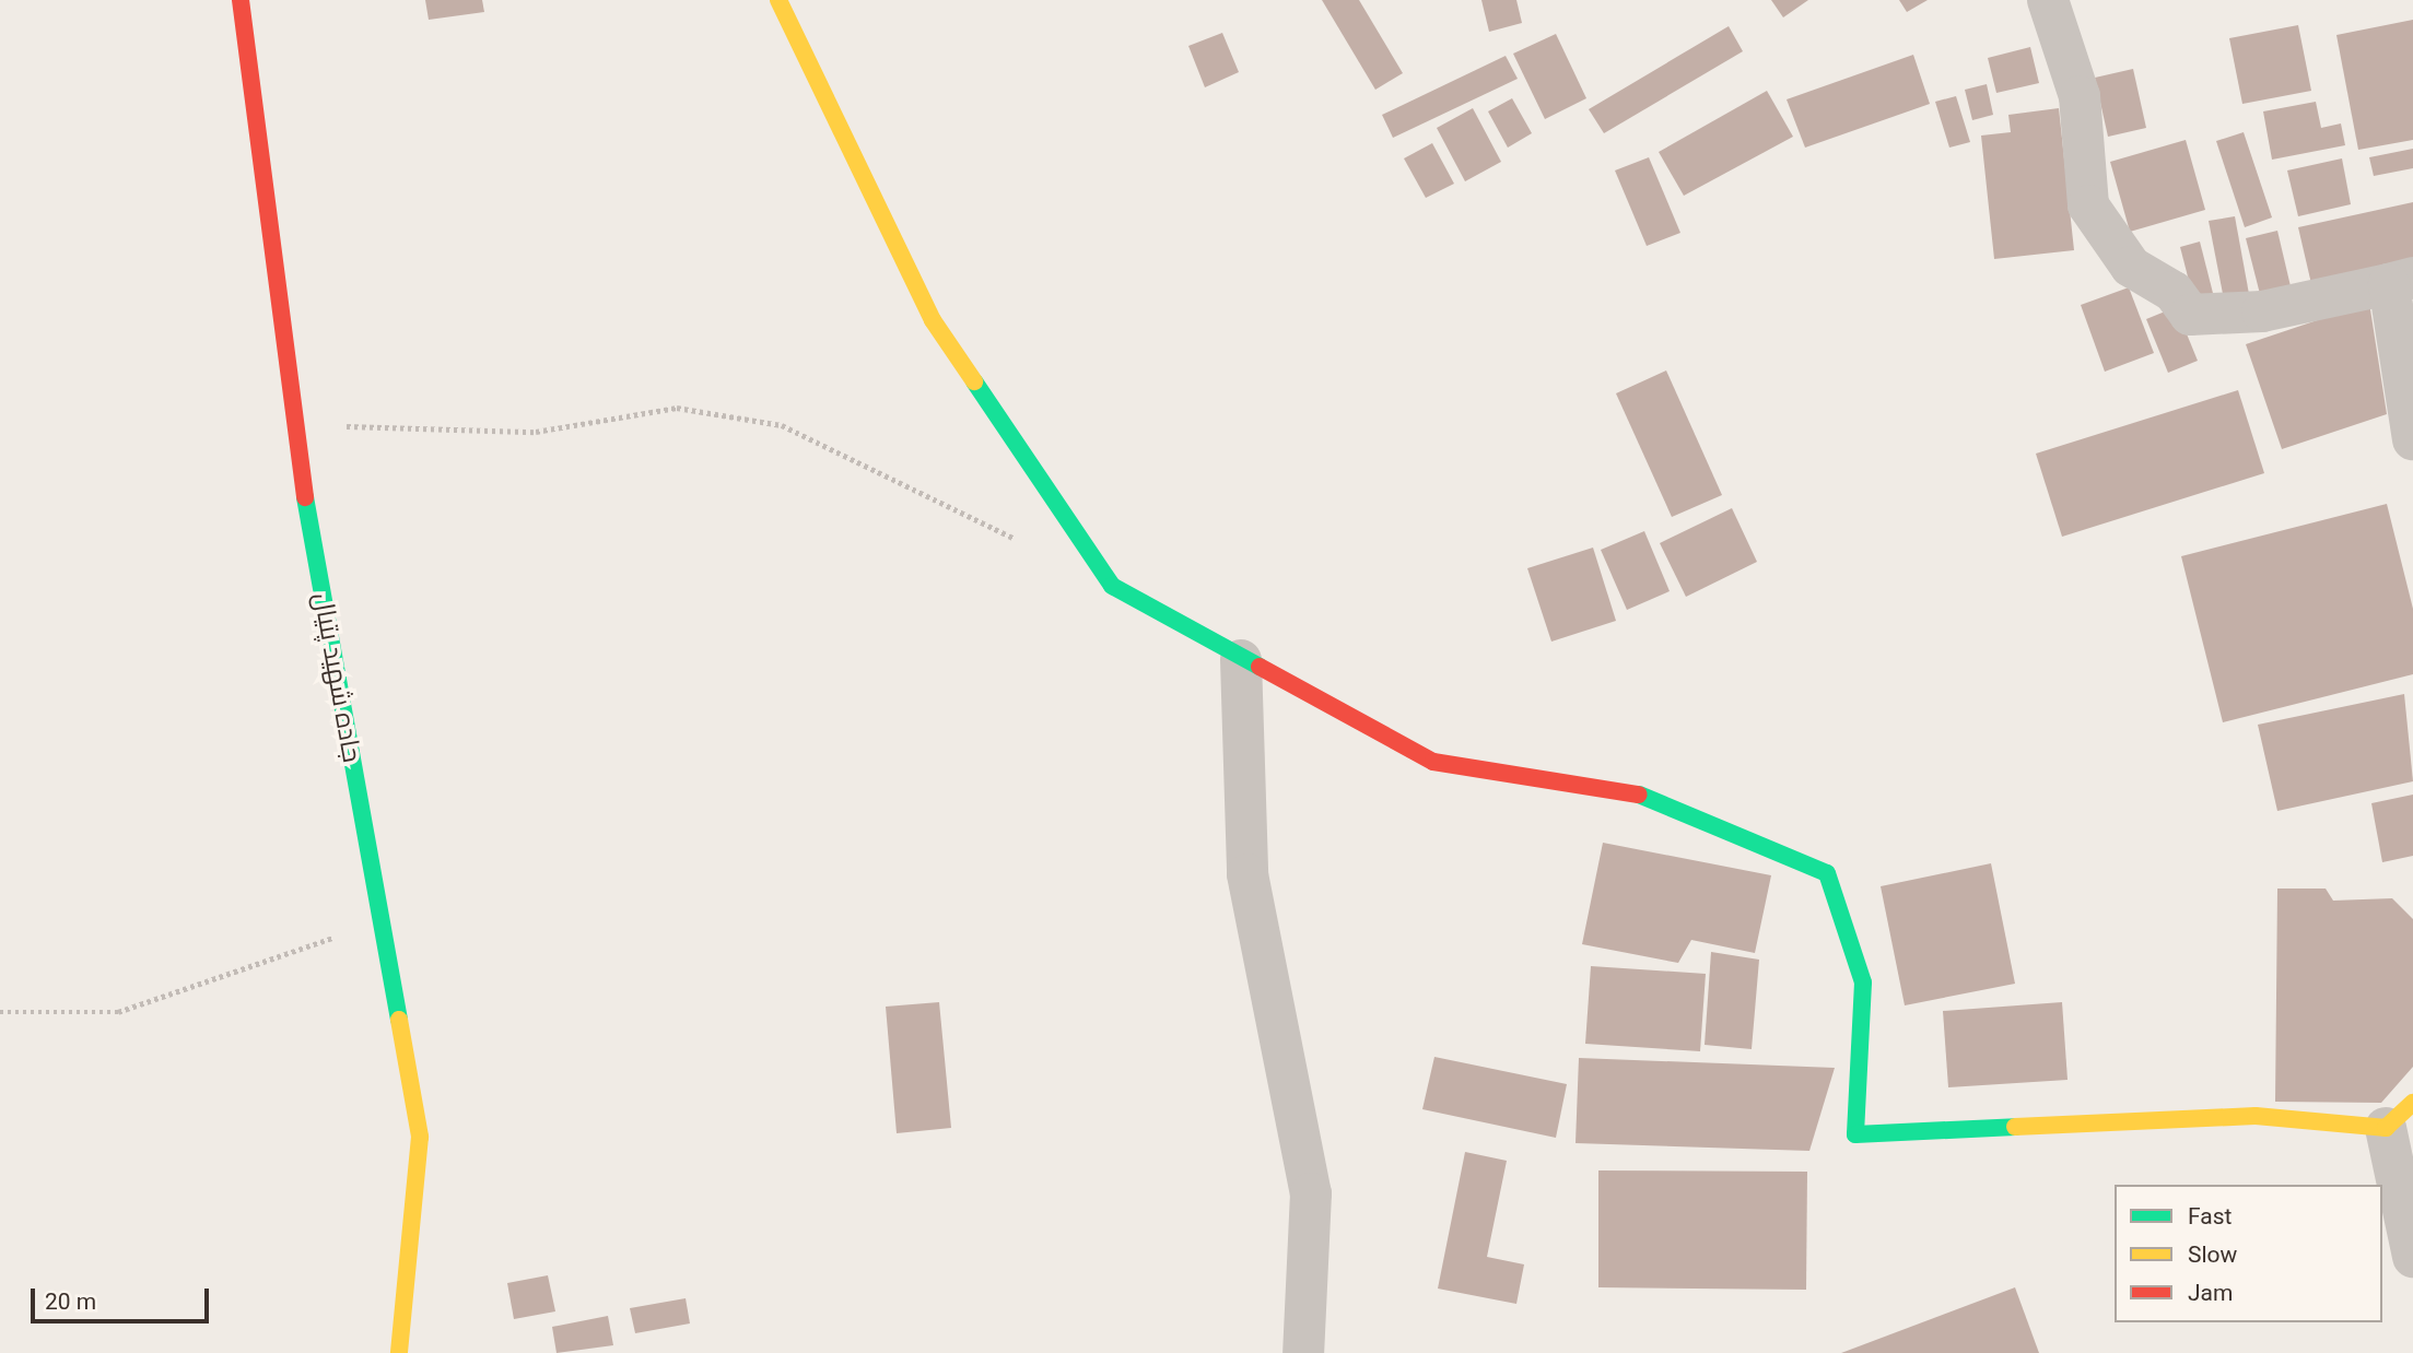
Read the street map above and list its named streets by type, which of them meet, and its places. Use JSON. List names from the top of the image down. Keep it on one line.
{"streets":{"street":["جاده شهید پتیال"]},"legend":["Fast","Slow","Jam"],"scale_bar":"20 m"}
